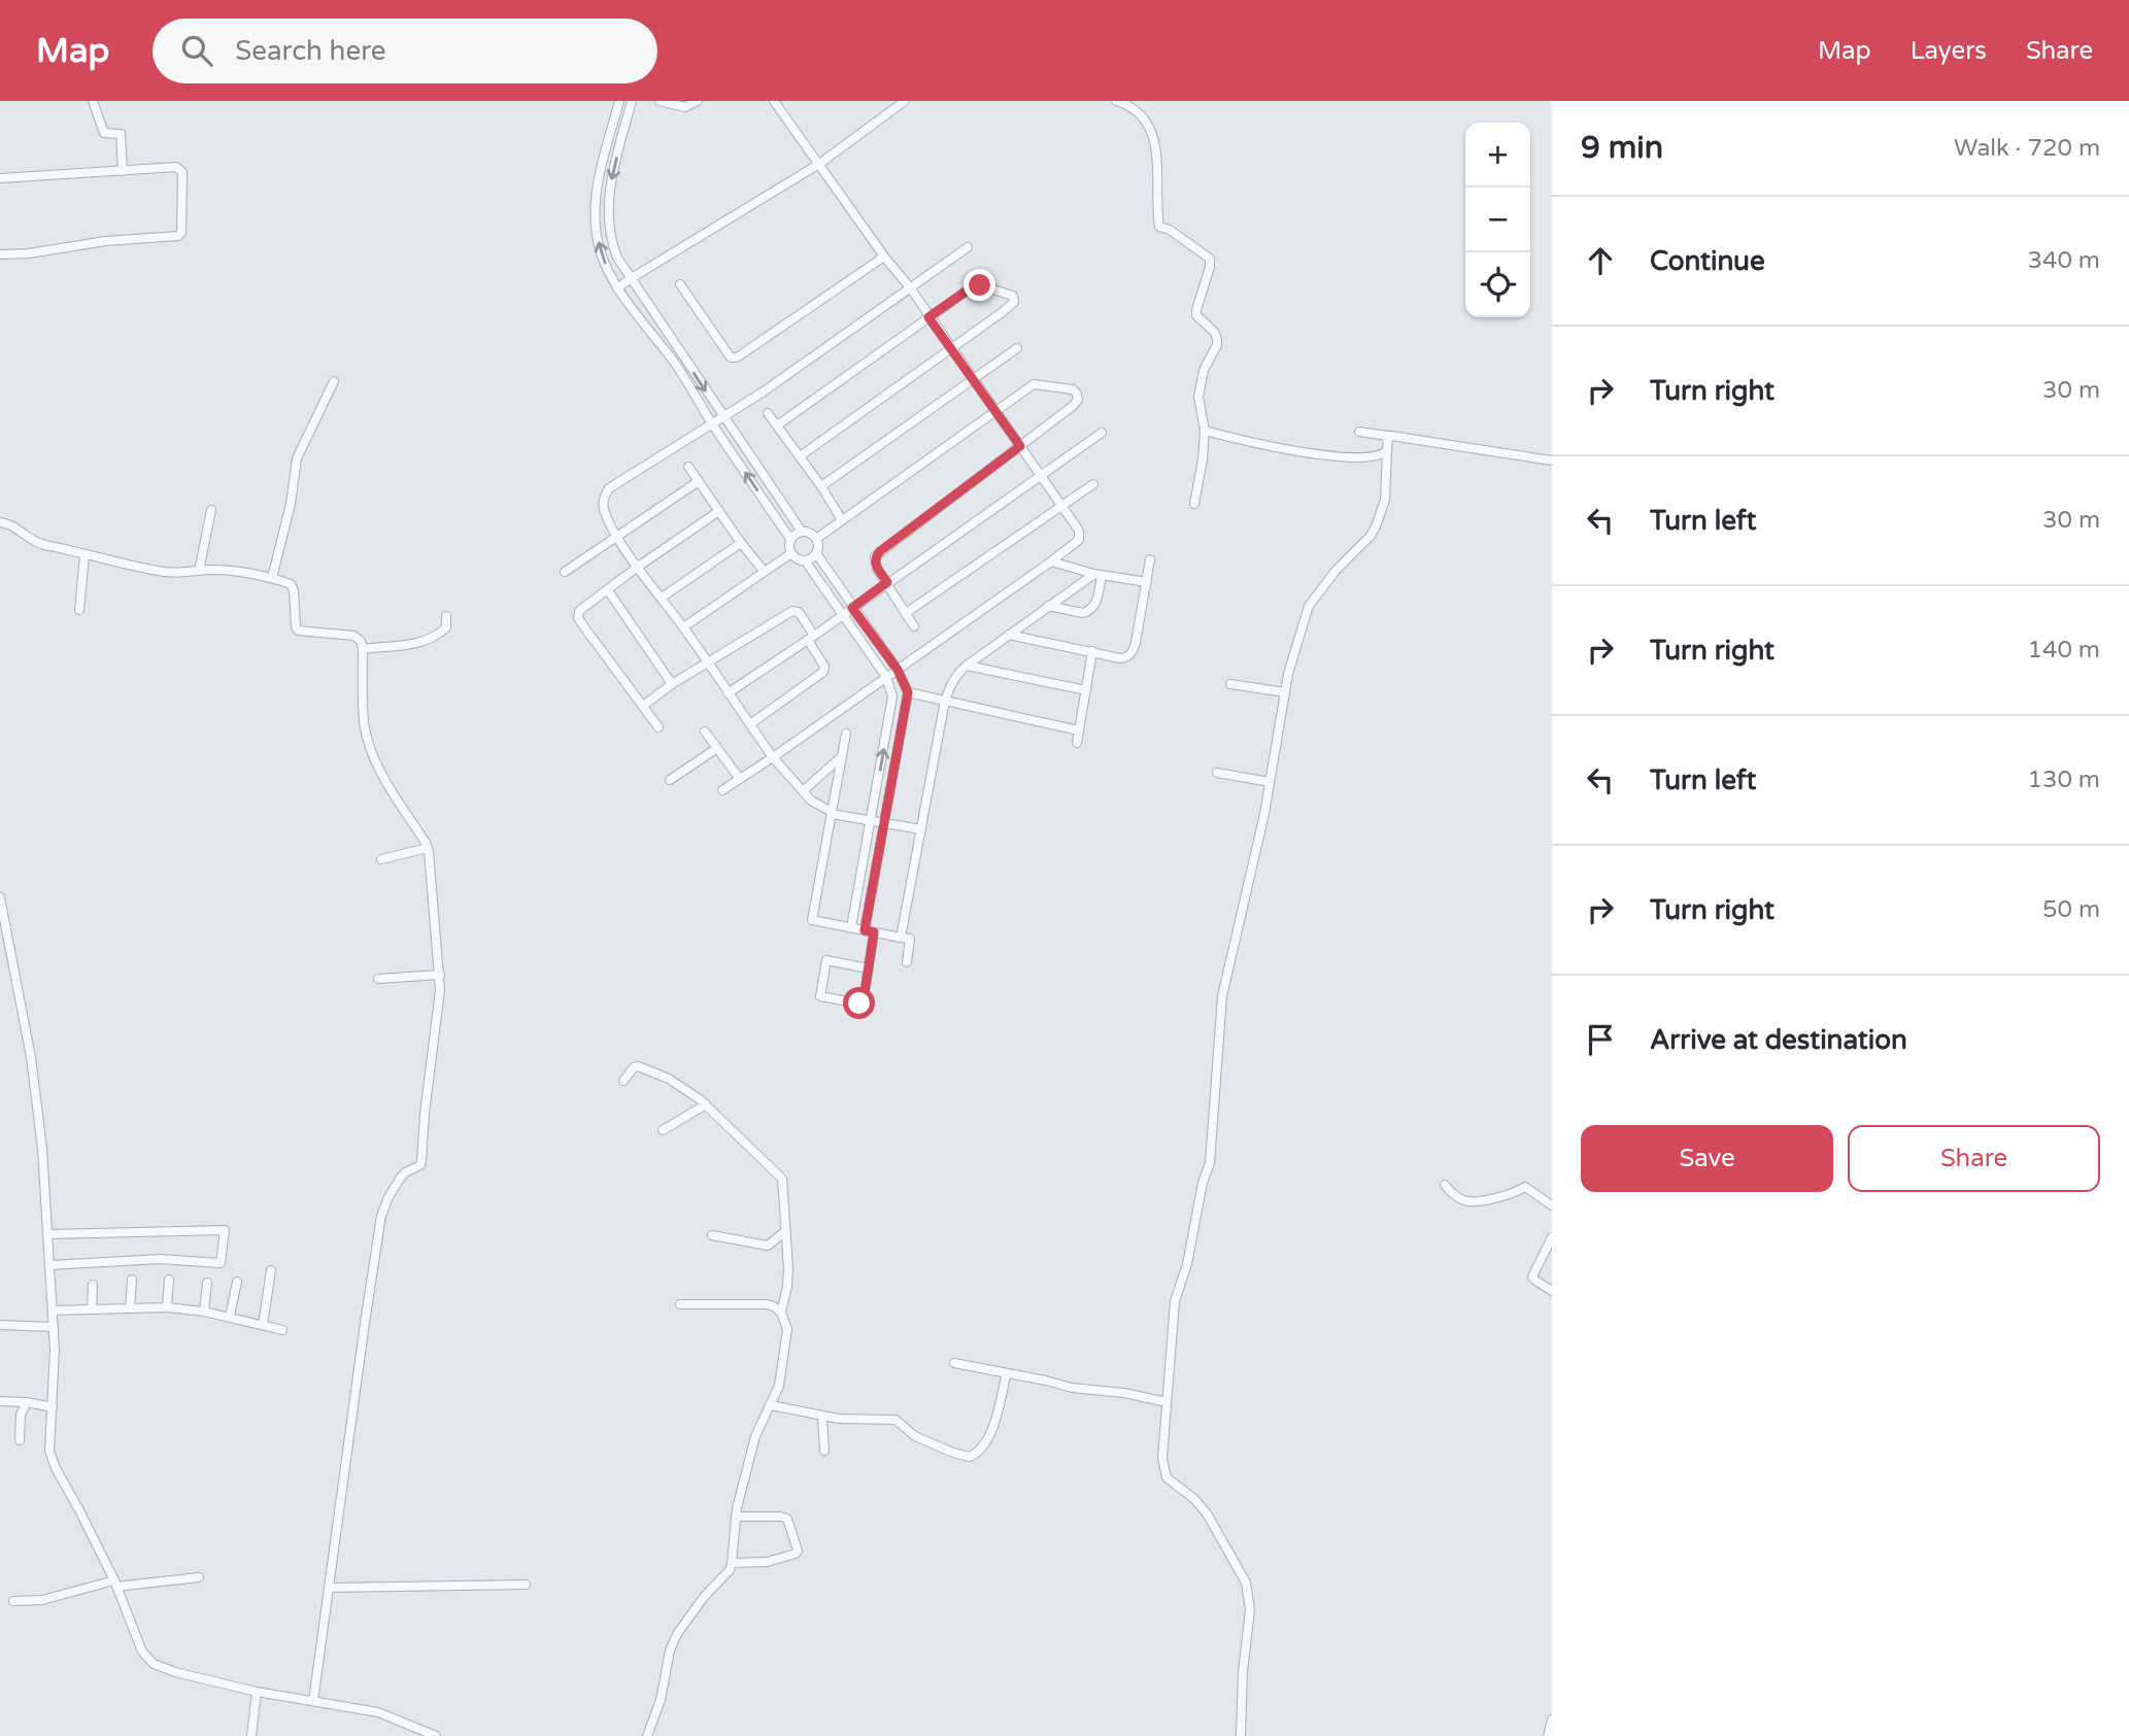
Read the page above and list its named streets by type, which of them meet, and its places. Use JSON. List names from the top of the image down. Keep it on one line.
{"page":{"header":"Map","search":"Search here","nav":["Map","Layers","Share"],"heading":["9 min","Walk · 720 m"],"map_buttons":["+","−"],"list":[["Continue","340 m"],["Turn right","30 m"],["Turn left","30 m"],["Turn right","140 m"],["Turn left","130 m"],["Turn right","50 m"],"Arrive at destination"],"buttons":["Save","Share"]}}
